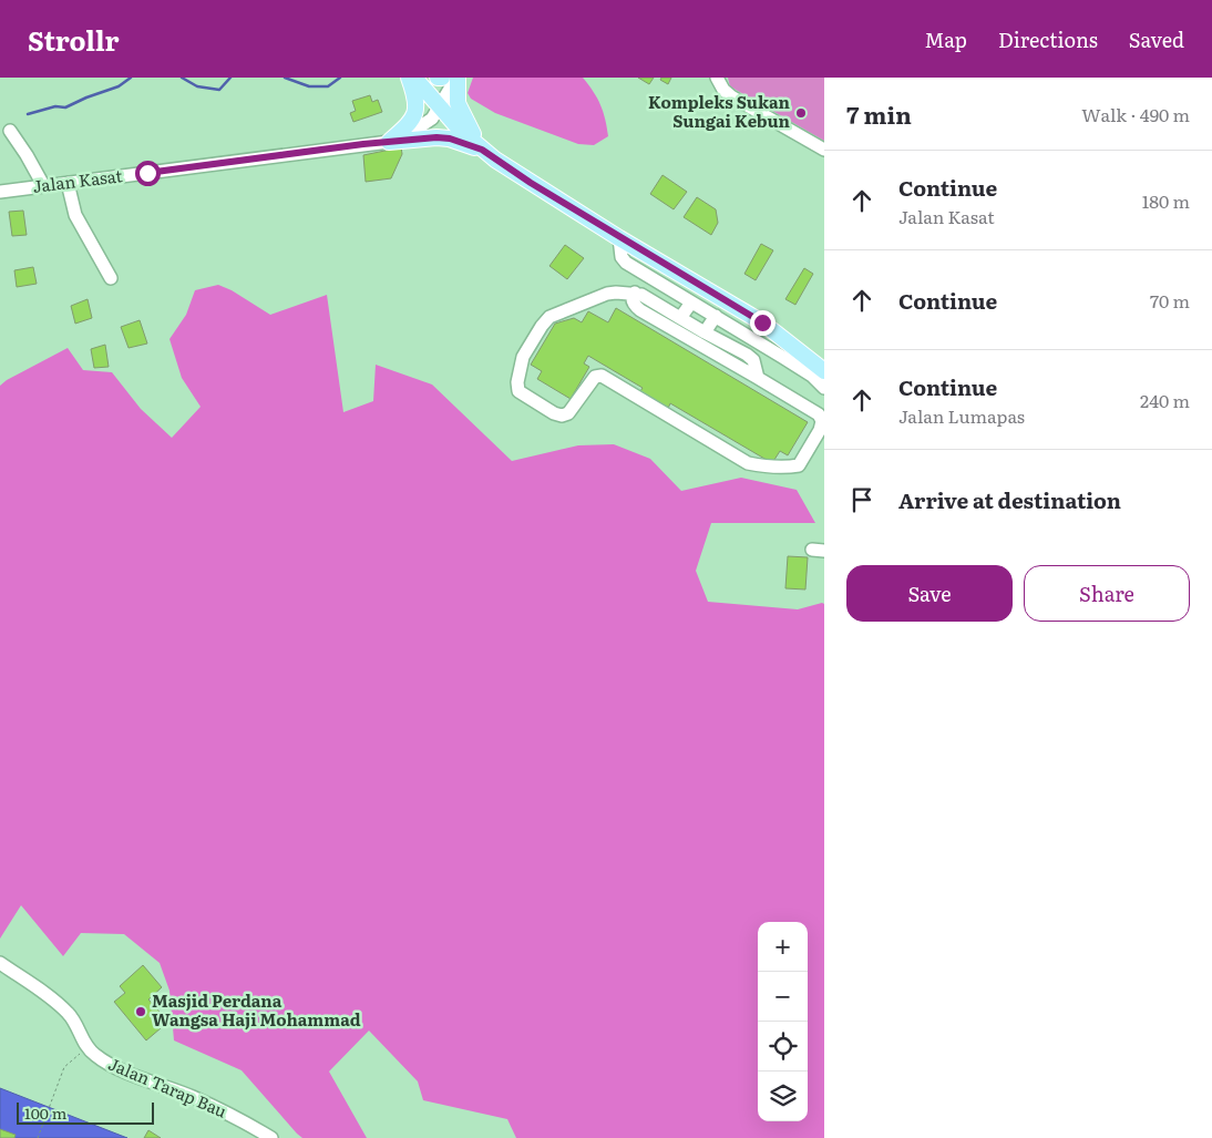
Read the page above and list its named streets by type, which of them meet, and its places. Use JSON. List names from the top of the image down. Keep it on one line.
{"streets":{"street":["Jalan Kasat","Jalan Tarap Bau"]},"places":["Kompleks Sukan Sungai Kebun","Masjid Perdana Wangsa Haji Mohammad"],"scale_bar":"100 m","page":{"header":"Strollr","nav":["Map","Directions","Saved"],"heading":["7 min","Walk · 490 m"],"list":[["Continue","Jalan Kasat","180 m"],["Continue","70 m"],["Continue","Jalan Lumapas","240 m"],"Arrive at destination"],"buttons":["Save","Share"],"map_buttons":["+","−"],"scale":"100 m"}}
